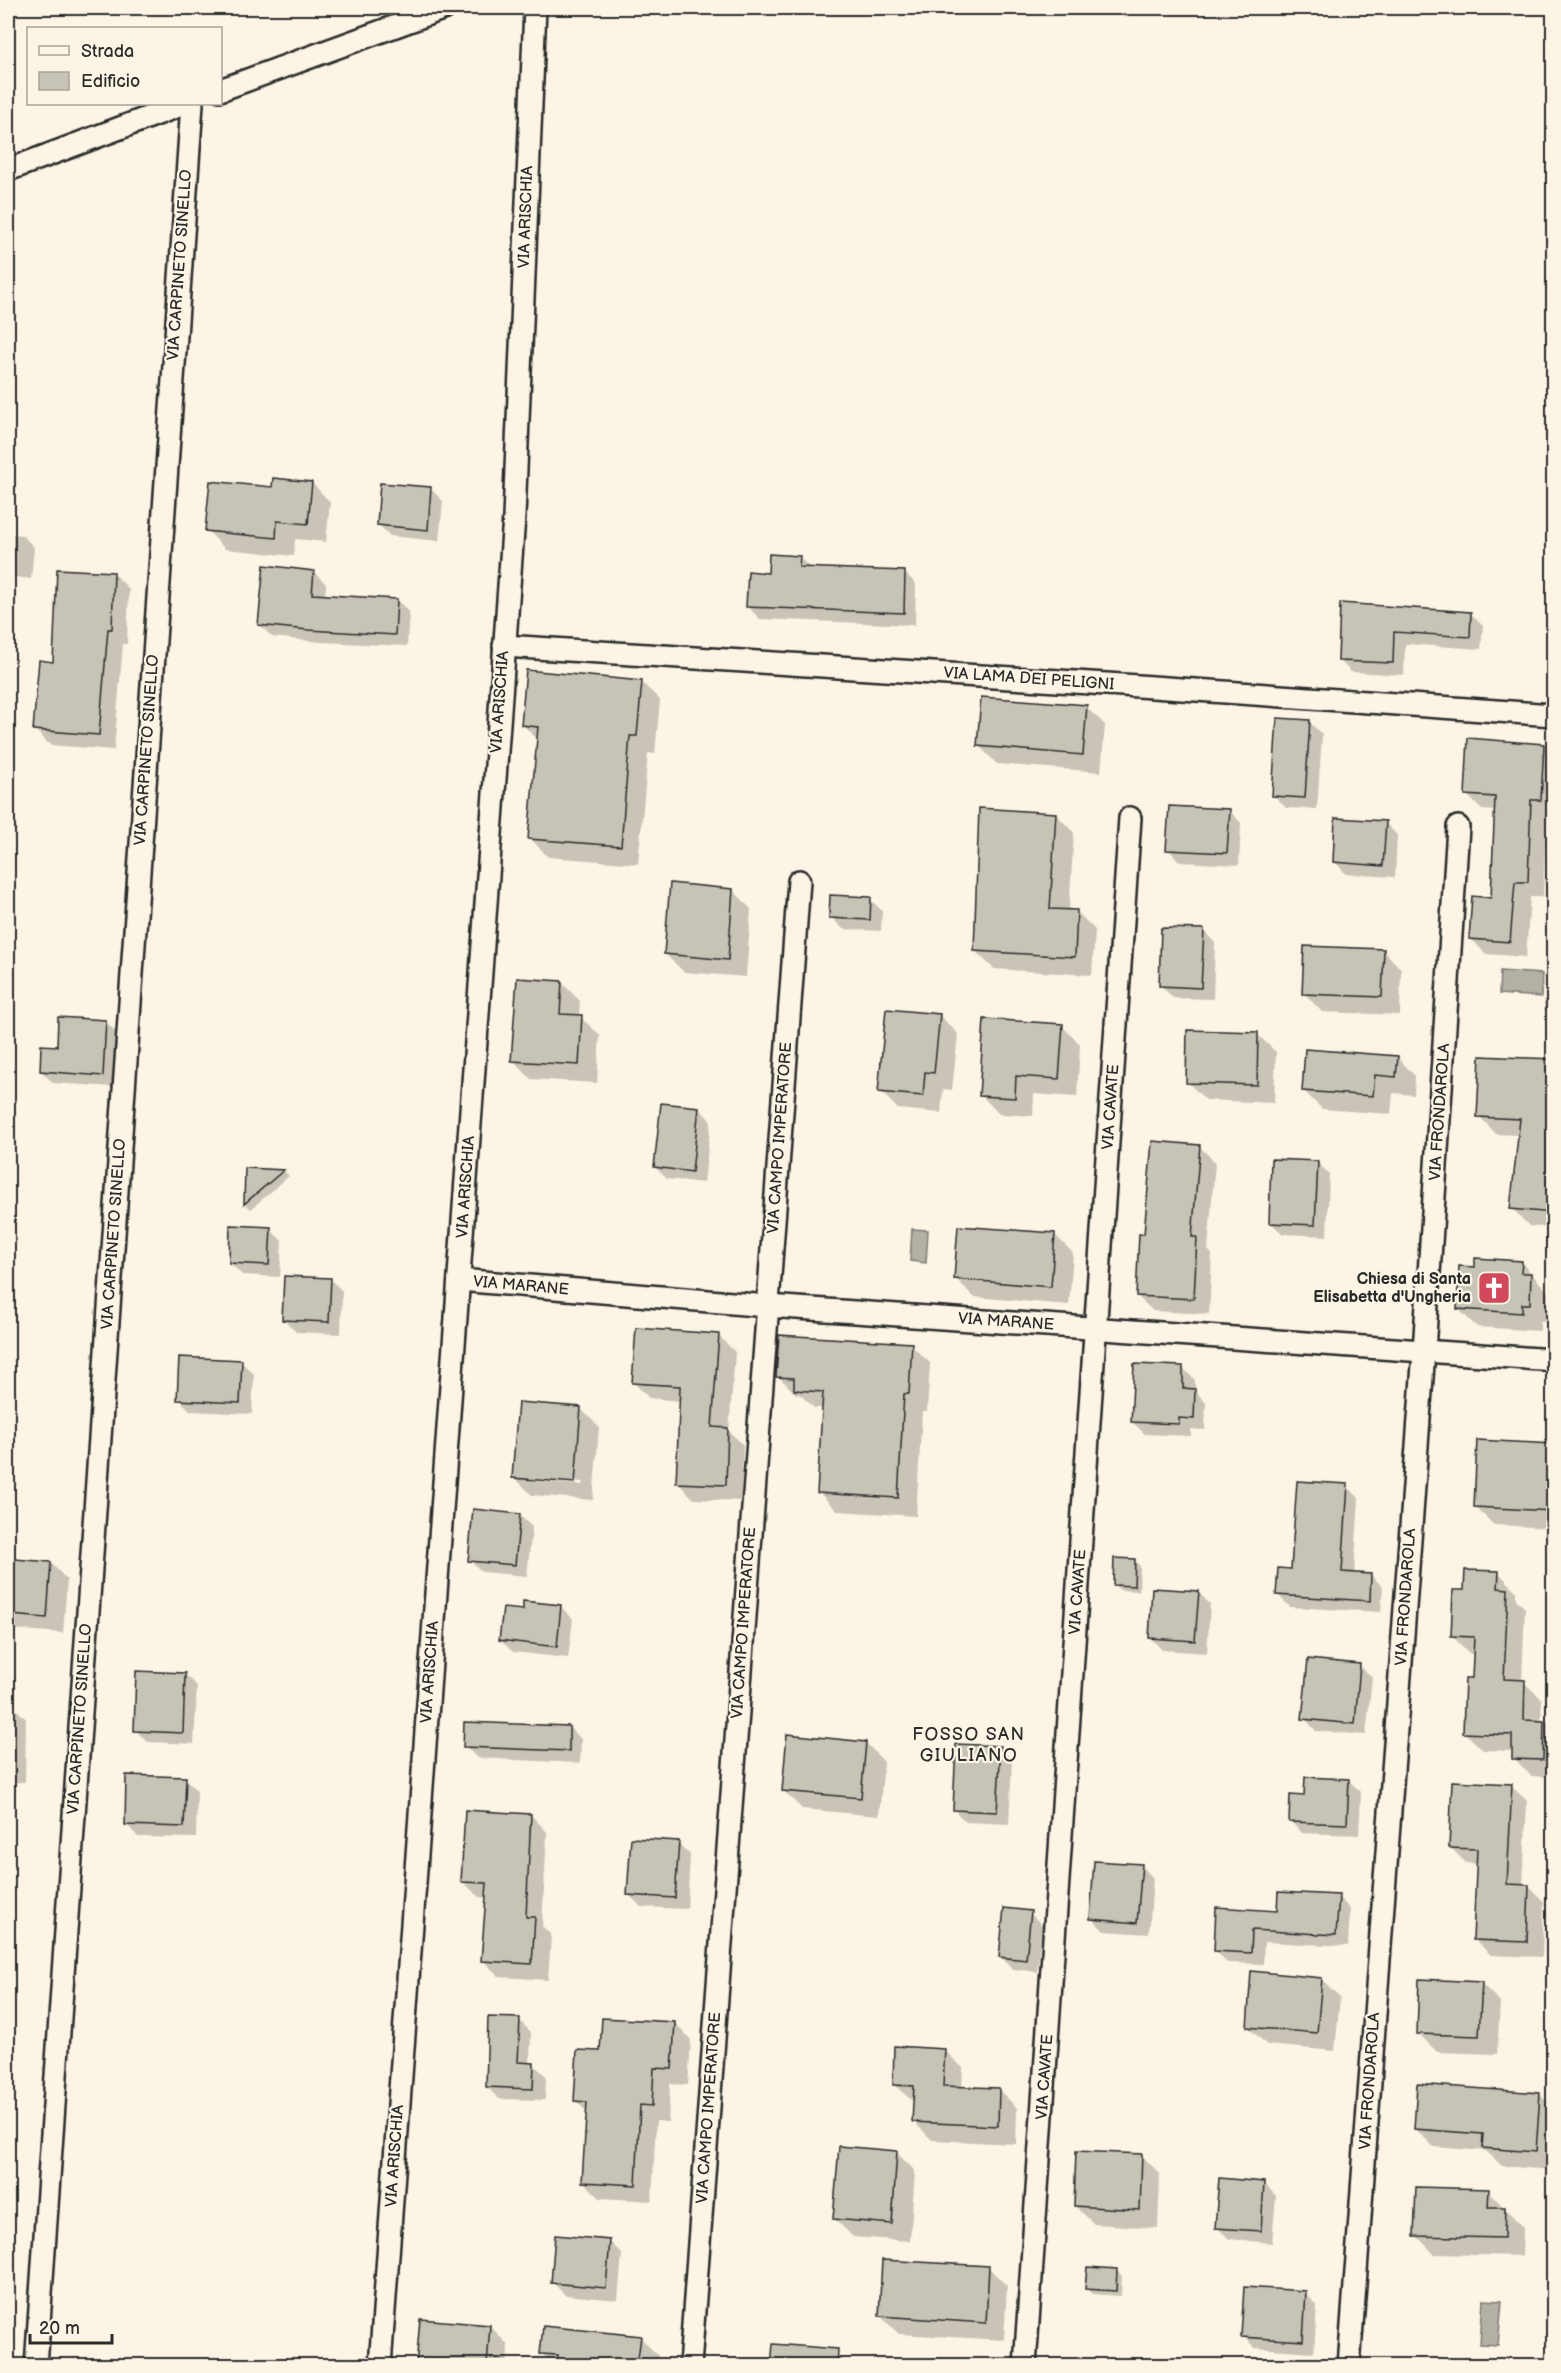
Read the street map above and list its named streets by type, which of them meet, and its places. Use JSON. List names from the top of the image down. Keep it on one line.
{"streets":{"street":["VIA ARISCHIA","VIA CARPINETO SINELLO","VIA LAMA DEI PELIGNI","VIA CAVATE","VIA FRONDAROLA","VIA CAMPO IMPERATORE","VIA MARANE"]},"crossings":[["VIA ARISCHIA","VIA LAMA DEI PELIGNI"],["VIA ARISCHIA","VIA MARANE"],["VIA CAVATE","VIA MARANE"],["VIA FRONDAROLA","VIA MARANE"],["VIA CAMPO IMPERATORE","VIA MARANE"]],"districts":["FOSSO SAN GIULIANO"],"places":{"church":["Chiesa di Santa Elisabetta d'Ungheria"]},"legend":["Strada","Edificio"],"scale_bar":"20 m"}
